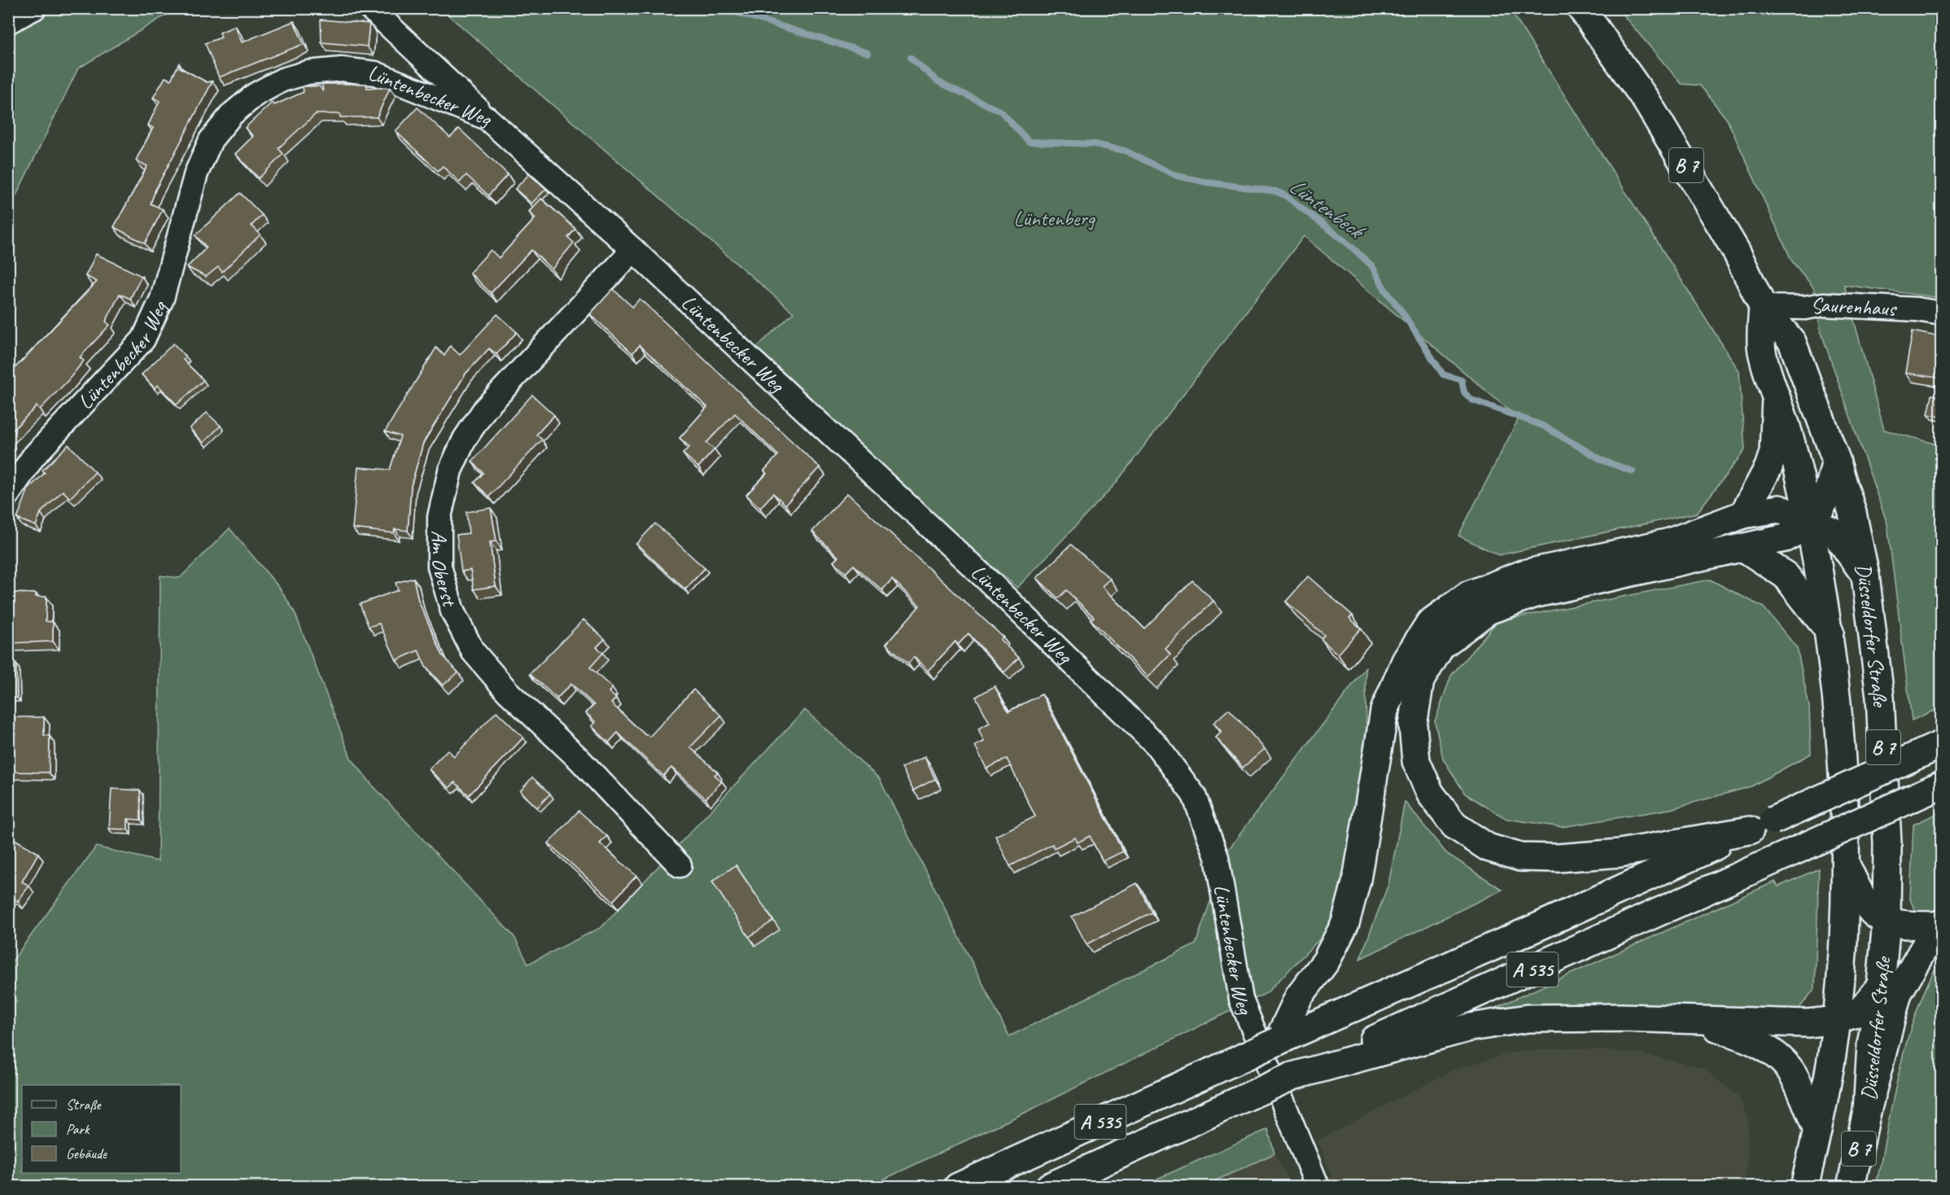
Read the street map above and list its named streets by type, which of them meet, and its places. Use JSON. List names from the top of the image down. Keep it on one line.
{"streets":{"main road":["B 7","Düsseldorfer Straße","A 535"],"street":["Lüntenbecker Weg","Saurenhaus","Am Oberst"]},"crossings":[["Lüntenbecker Weg","Am Oberst"],["Saurenhaus","Düsseldorfer Straße"]],"water":["Lüntenbeck"],"parks":["Lüntenberg"],"legend":["Straße","Park","Gebäude"]}
